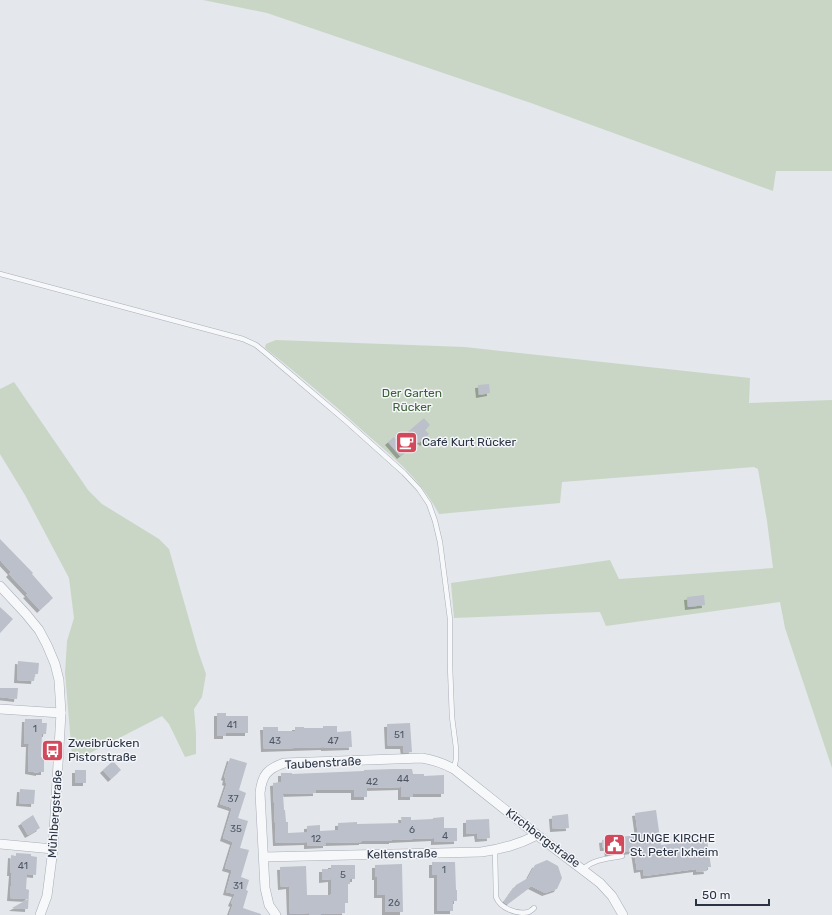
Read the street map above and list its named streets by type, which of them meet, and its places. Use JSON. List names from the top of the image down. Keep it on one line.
{"streets":{"street":["Taubenstraße","Mühlbergstraße","Kirchbergstraße","Keltenstraße"]},"crossings":[["Taubenstraße","Kirchbergstraße"],["Taubenstraße","Keltenstraße"],["Kirchbergstraße","Keltenstraße"]],"parks":["Der Garten Rücker"],"places":{"cafe":["Café Kurt Rücker"],"bus stop":["Zweibrücken Pistorstraße"],"public building":["JUNGE KIRCHE St. Peter Ixheim"]},"house_numbers":["41","1","51","43","47","44","42","37","35","6","4","12","41","1","5","31","26"],"scale_bar":"50 m"}
